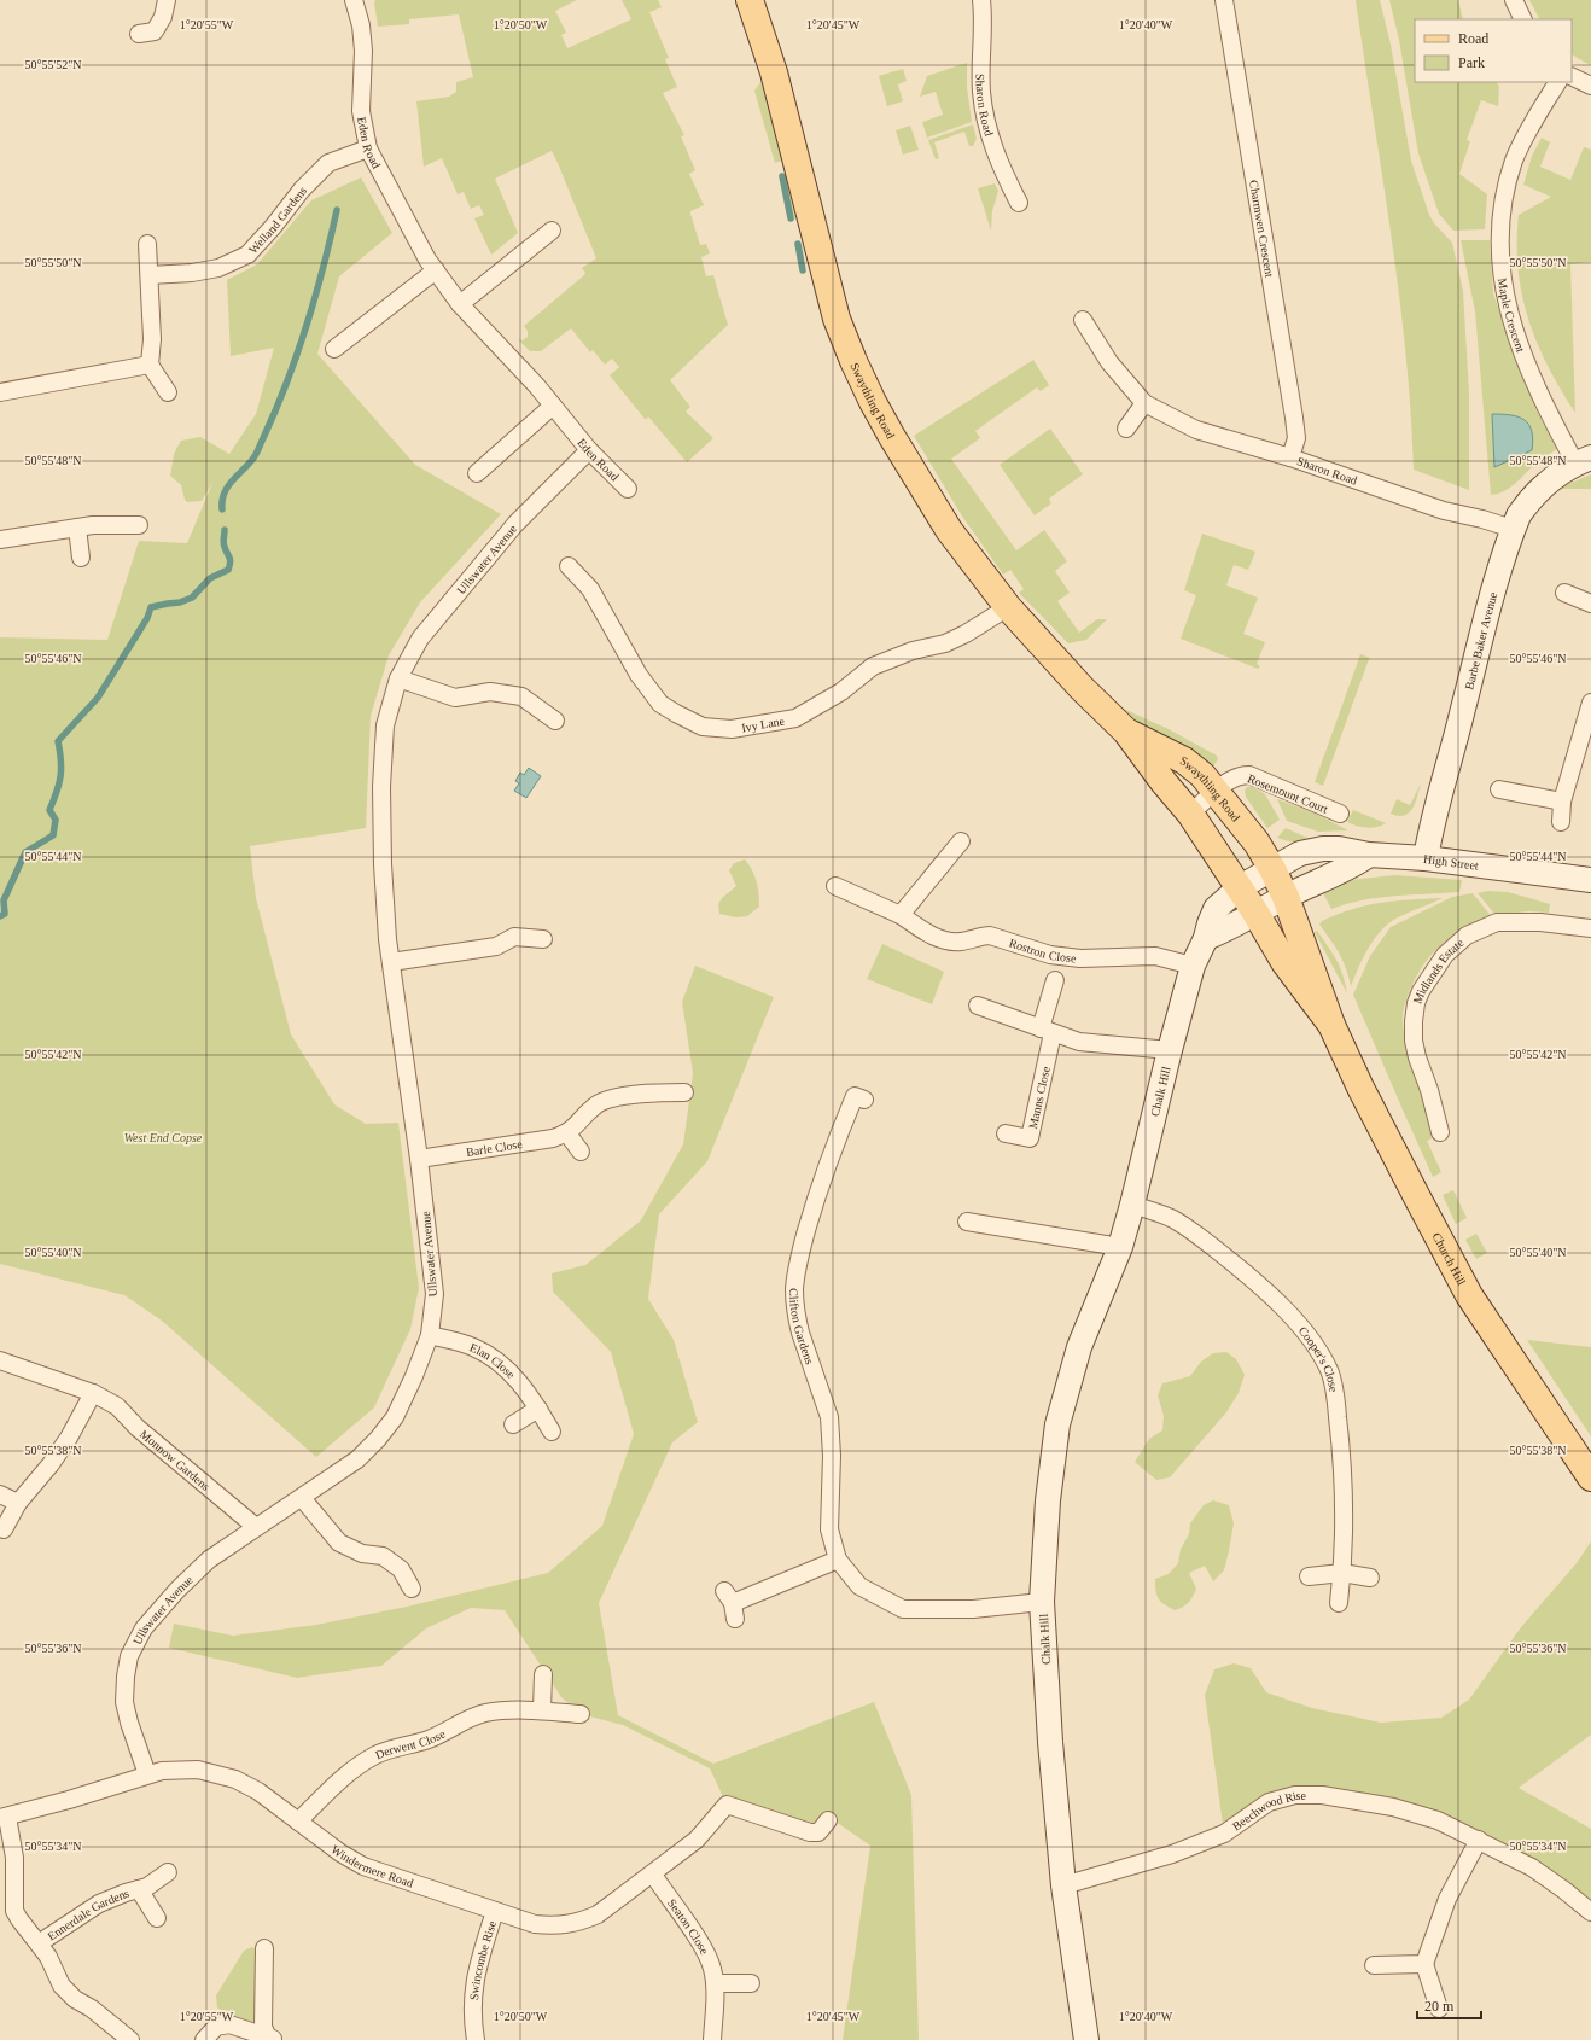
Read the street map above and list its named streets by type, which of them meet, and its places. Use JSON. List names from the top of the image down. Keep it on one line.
{"streets":{"main road":["Swaythling Road","Church Hill"],"street":["Sharon Road","Eden Road","Welland Gardens","Charmwen Crescent","Maple Crescent","Ullswater Avenue","Barbe Baker Avenue","Ivy Lane","Rosemount Court","High Street","Rostron Close","Midlands Estate","Chalk Hill","Manns Close","Barle Close","Clifton Gardens","Cooper's Close","Elan Close","Monnow Gardens","Derwent Close","Beechwood Rise","Windermere Road","Ennerdale Gardens","Seaton Close","Swincombe Rise"]},"crossings":[["Sharon Road","Charmwen Crescent"],["Sharon Road","Barbe Baker Avenue"],["Eden Road","Welland Gardens"],["Eden Road","Ullswater Avenue"],["Maple Crescent","Barbe Baker Avenue"],["Swaythling Road","Ivy Lane"],["Swaythling Road","Rosemount Court"],["Swaythling Road","High Street"],["Swaythling Road","Chalk Hill"],["Swaythling Road","Church Hill"],["Ullswater Avenue","Barle Close"],["Ullswater Avenue","Elan Close"],["Ullswater Avenue","Monnow Gardens"],["Ullswater Avenue","Windermere Road"],["Barbe Baker Avenue","High Street"],["High Street","Chalk Hill"],["Rostron Close","Chalk Hill"],["Chalk Hill","Clifton Gardens"],["Chalk Hill","Cooper's Close"],["Chalk Hill","Beechwood Rise"],["Derwent Close","Windermere Road"],["Windermere Road","Ennerdale Gardens"],["Windermere Road","Seaton Close"],["Windermere Road","Swincombe Rise"]],"parks":["West End Copse"],"legend":["Road","Park"],"scale_bar":"20 m","coordinates":["1°20'55\"W","1°20'50\"W","1°20'45\"W","1°20'40\"W","50°55'52\"N","50°55'50\"N","50°55'48\"N","50°55'46\"N","50°55'44\"N","50°55'42\"N","50°55'40\"N","50°55'38\"N","50°55'36\"N","50°55'34\"N"]}
